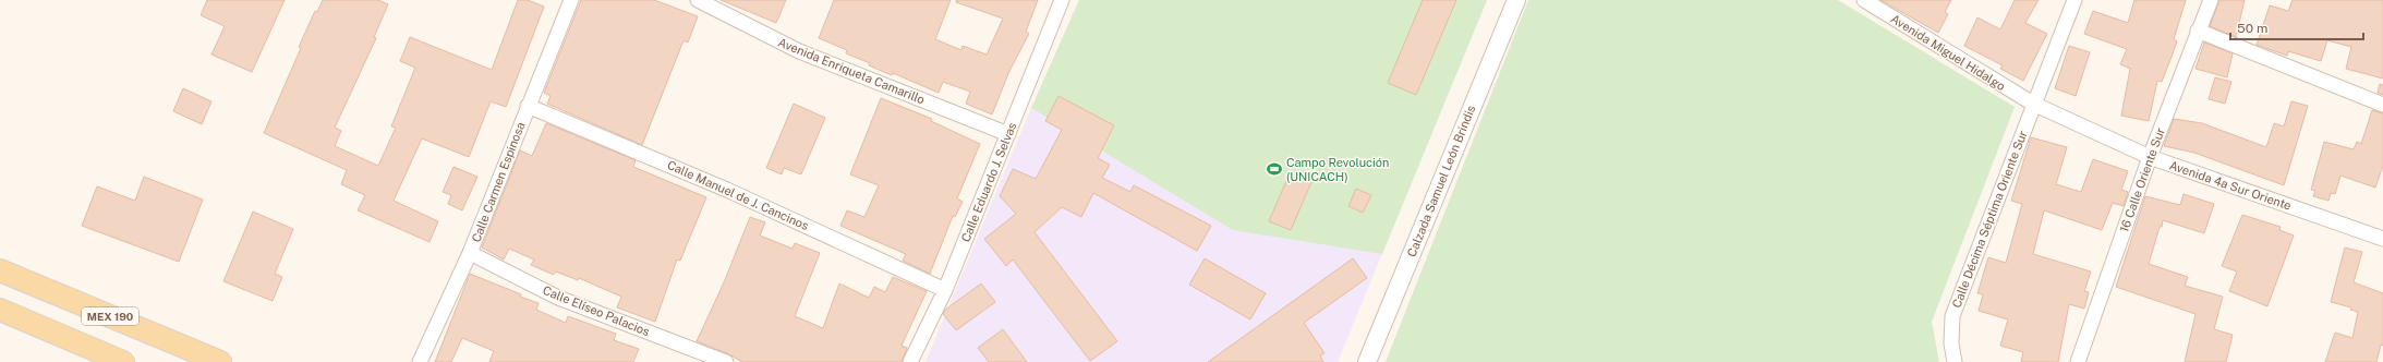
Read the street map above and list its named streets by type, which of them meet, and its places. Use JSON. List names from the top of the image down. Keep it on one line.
{"streets":{"main road":["MEX 190"],"street":["Avenida Miguel Hidalgo","Avenida Enriqueta Camarillo","16 Calle Oriente Sur","Calzada Samuel León Brindis","Calle Carmen Espinosa","Calle Eduardo J. Selvas","Avenida 4a Sur Oriente","Calle Manuel de J. Cancinos","Calle Décima Séptima Oriente Sur","Calle Elíseo Palacios"]},"crossings":[["Avenida Miguel Hidalgo","Avenida 4a Sur Oriente"],["Avenida Miguel Hidalgo","Calle Décima Séptima Oriente Sur"],["Avenida Enriqueta Camarillo","Calle Eduardo J. Selvas"],["16 Calle Oriente Sur","Avenida 4a Sur Oriente"],["Calle Carmen Espinosa","Calle Manuel de J. Cancinos"],["Calle Carmen Espinosa","Calle Elíseo Palacios"],["Calle Eduardo J. Selvas","Calle Manuel de J. Cancinos"],["Avenida 4a Sur Oriente","Calle Décima Séptima Oriente Sur"]],"places":{"sports":["Campo Revolución (UNICACH)"]},"scale_bar":"50 m"}
